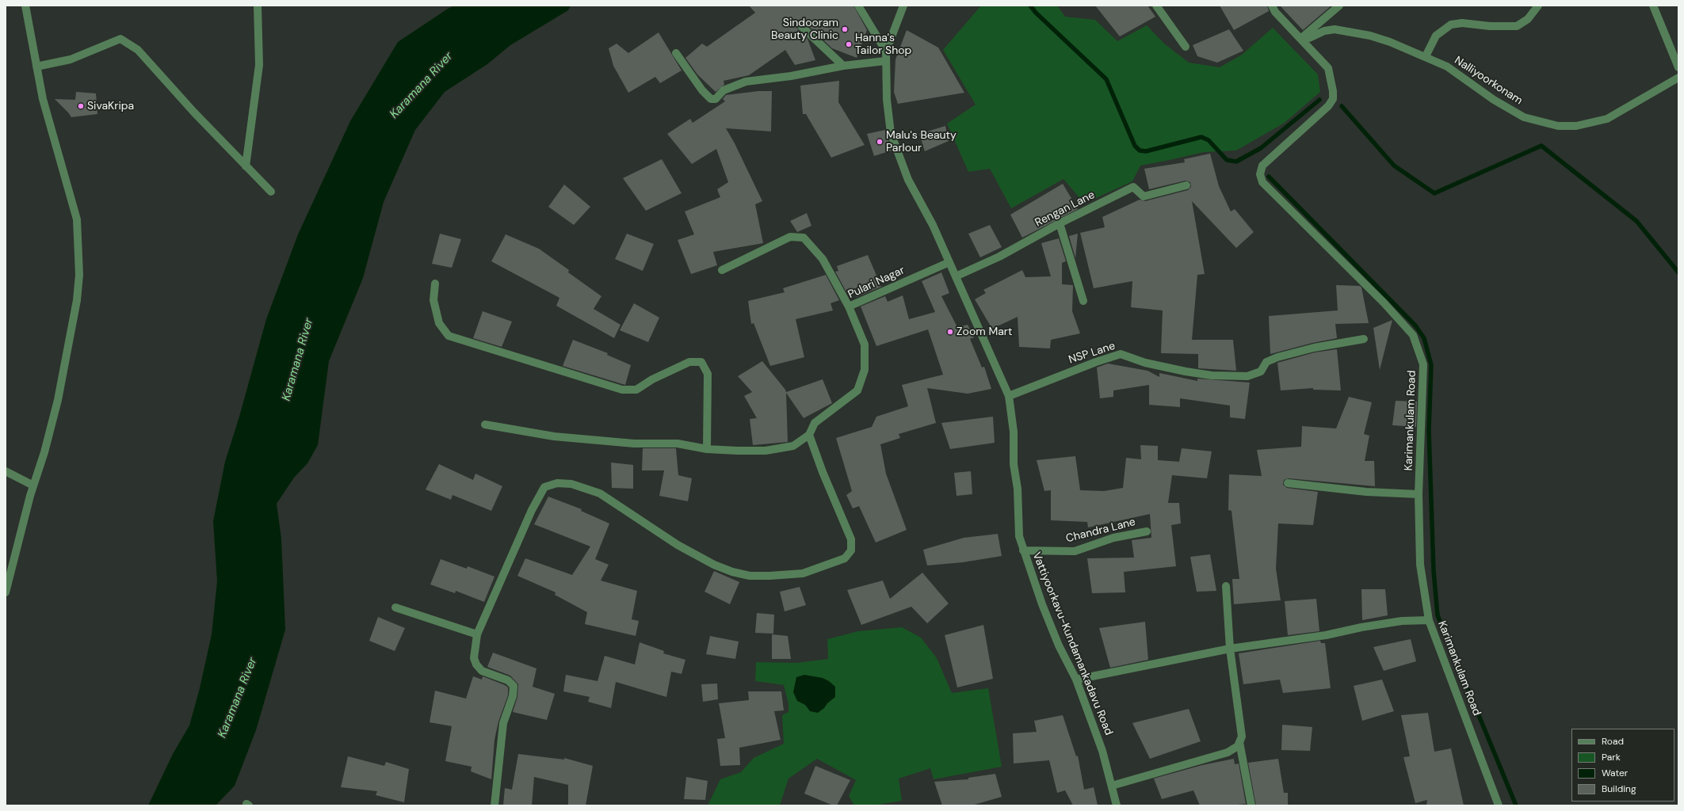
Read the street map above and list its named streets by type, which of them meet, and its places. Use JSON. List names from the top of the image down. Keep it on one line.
{"streets":{"street":["Nalliyoorkonam","Rengan Lane","Pulari Nagar","NSP Lane","Karimankulam Road","Chandra Lane","Vattiyoorkavu-Kundamankadavu Road"]},"crossings":[["Nalliyoorkonam","Karimankulam Road"],["Rengan Lane","Vattiyoorkavu-Kundamankadavu Road"],["Pulari Nagar","Vattiyoorkavu-Kundamankadavu Road"],["NSP Lane","Vattiyoorkavu-Kundamankadavu Road"],["Chandra Lane","Vattiyoorkavu-Kundamankadavu Road"]],"water":["Karamana River"],"places":["Sindooram Beauty Clinic","Hanna's Tailor Shop","SivaKripa","Malu's Beauty Parlour","Zoom Mart"],"legend":["Road","Park","Water","Building"]}
